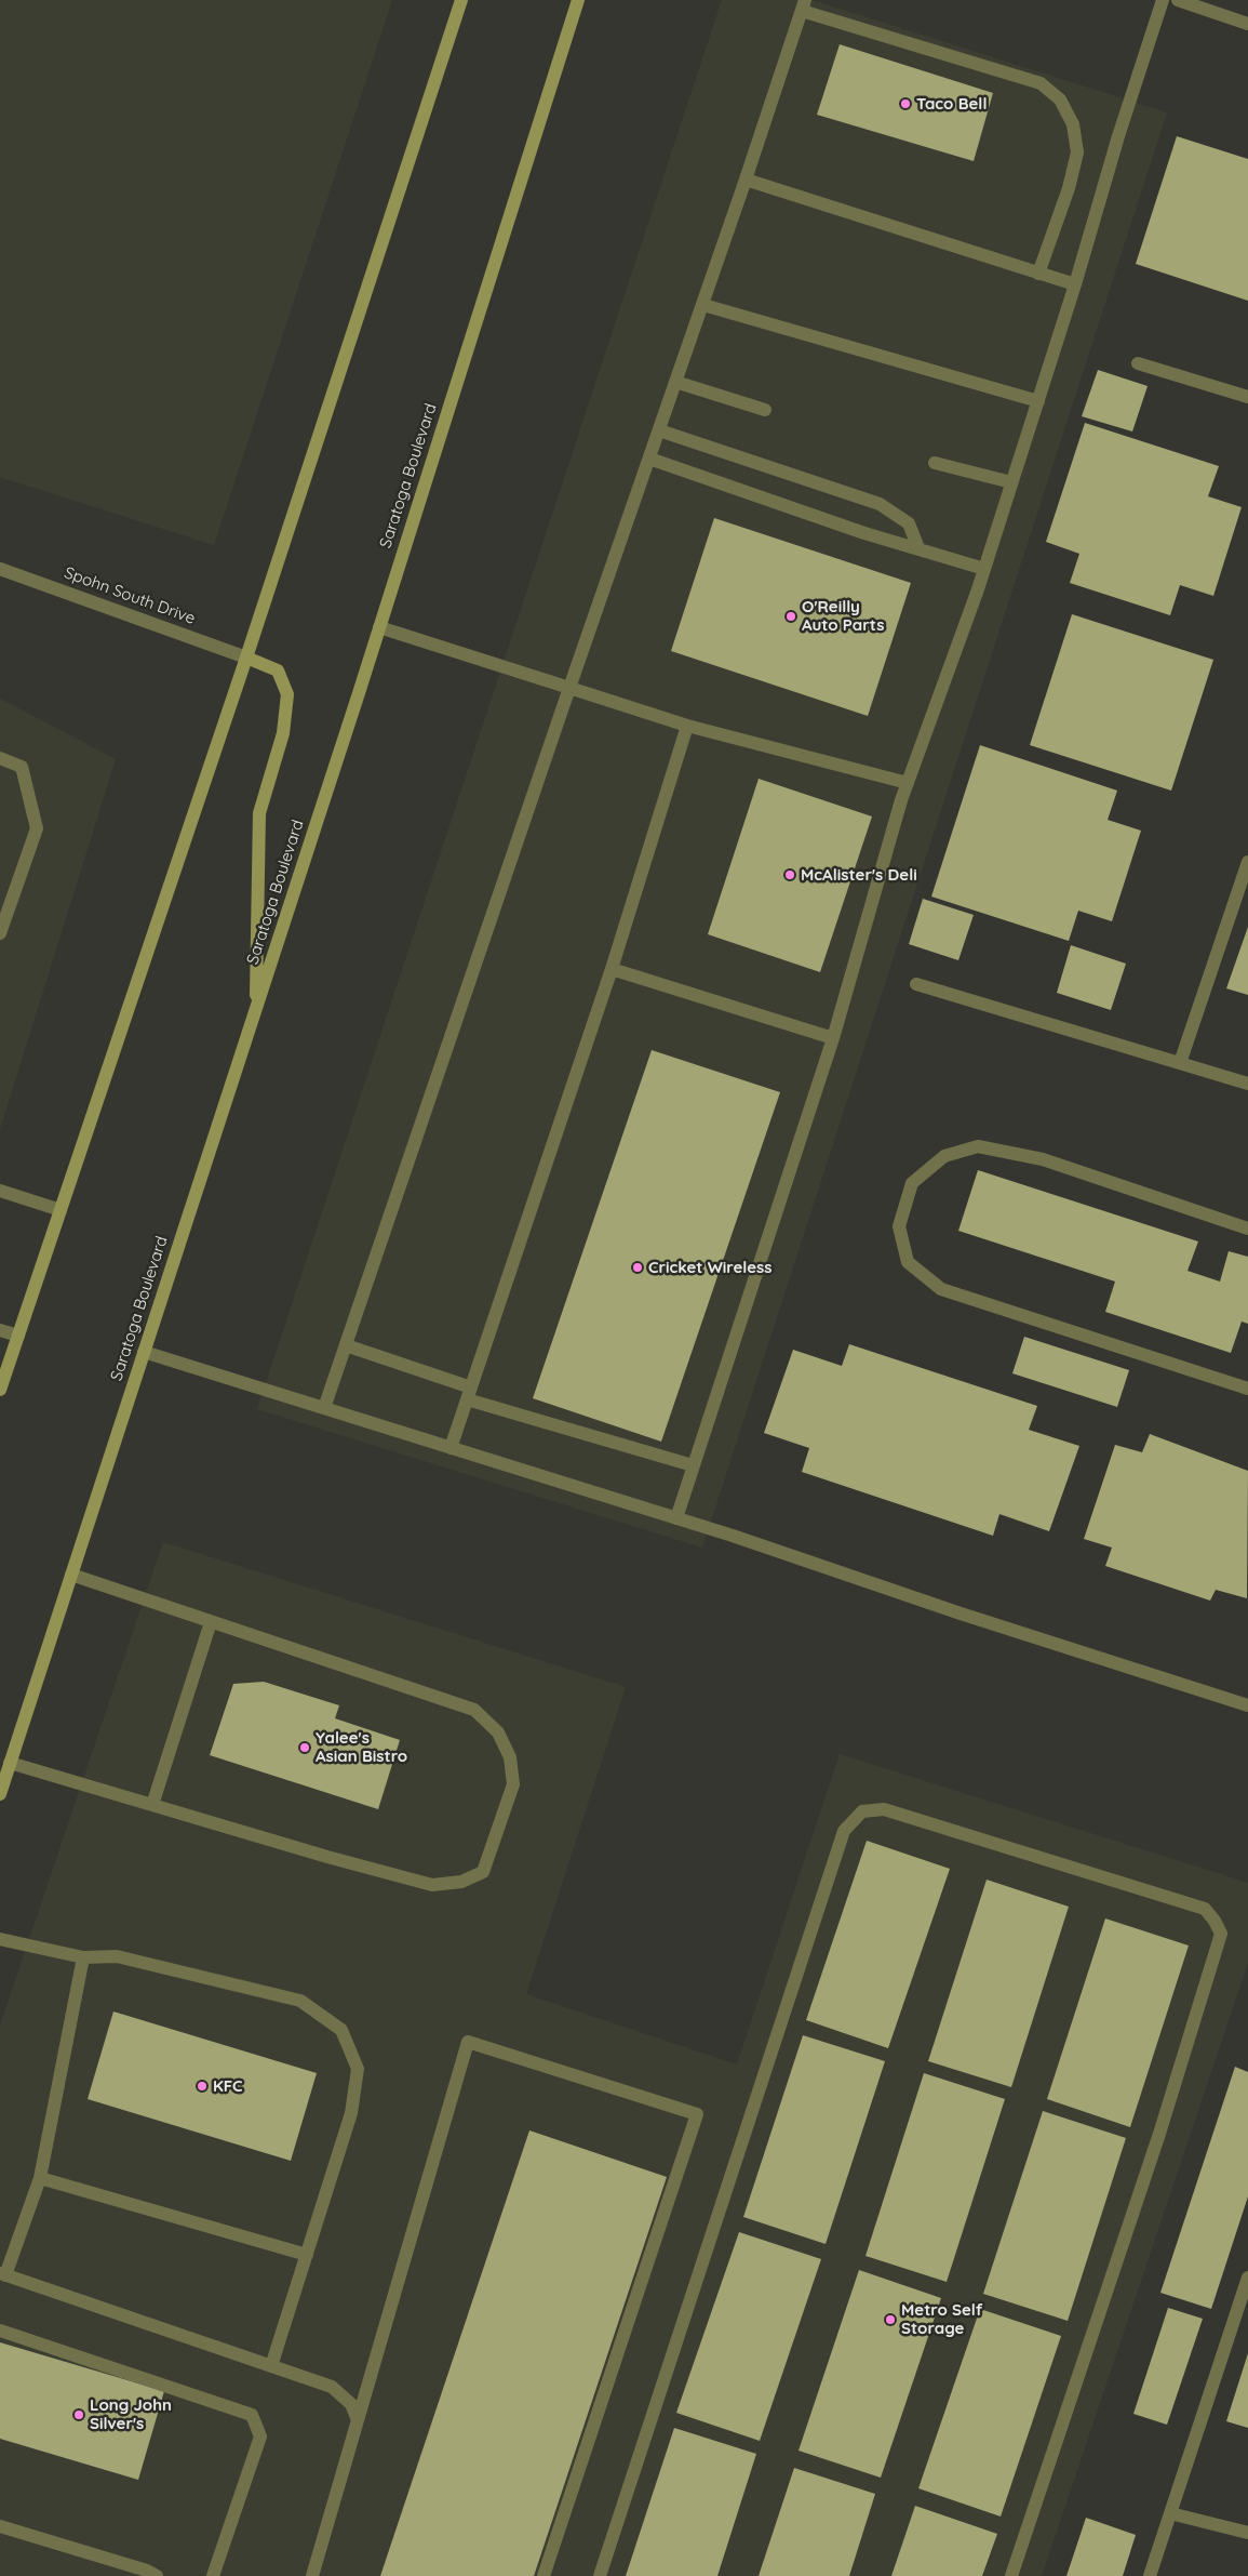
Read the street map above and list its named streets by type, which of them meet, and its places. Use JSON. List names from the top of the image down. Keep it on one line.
{"streets":{"main road":["Saratoga Boulevard"],"street":["Spohn South Drive"]},"places":["Taco Bell","O'Reilly Auto Parts","McAlister's Deli","Cricket Wireless","Yalee's Asian Bistro","KFC","Metro Self Storage","Long John Silver's"]}
